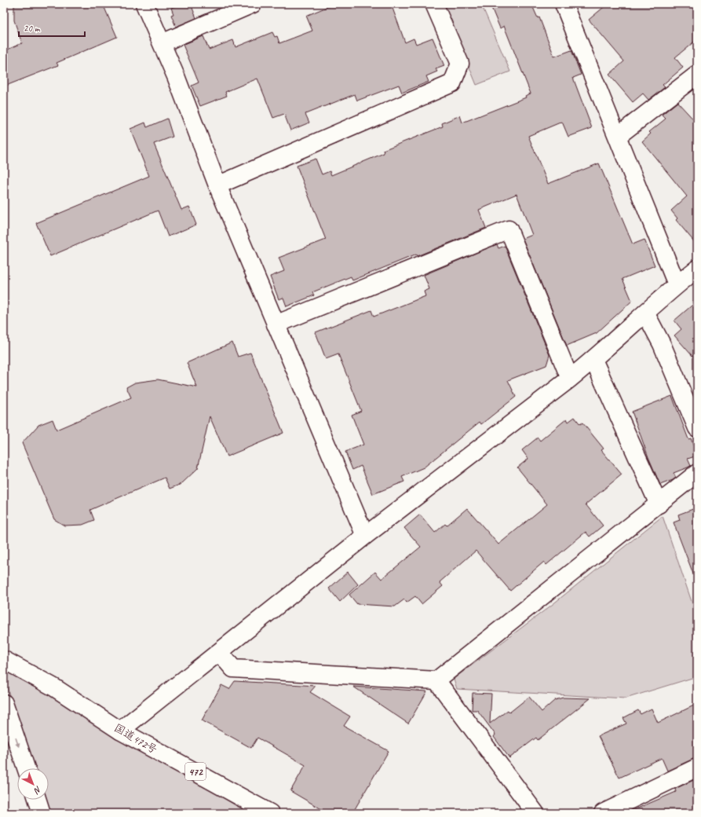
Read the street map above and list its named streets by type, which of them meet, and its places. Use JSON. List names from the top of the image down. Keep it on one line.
{"streets":{"main road":["国道472号","472"]},"scale_bar":"20 m","north":"bottom right"}
